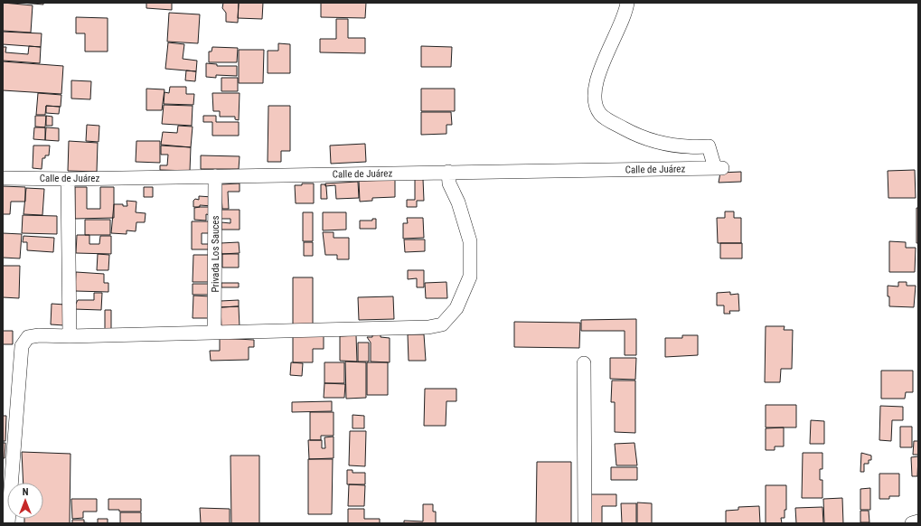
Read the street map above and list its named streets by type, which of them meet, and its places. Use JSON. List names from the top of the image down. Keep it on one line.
{"streets":{"street":["Calle de Juárez","Privada Los Sauces"]},"crossings":[["Calle de Juárez","Privada Los Sauces"]],"north":"top"}
